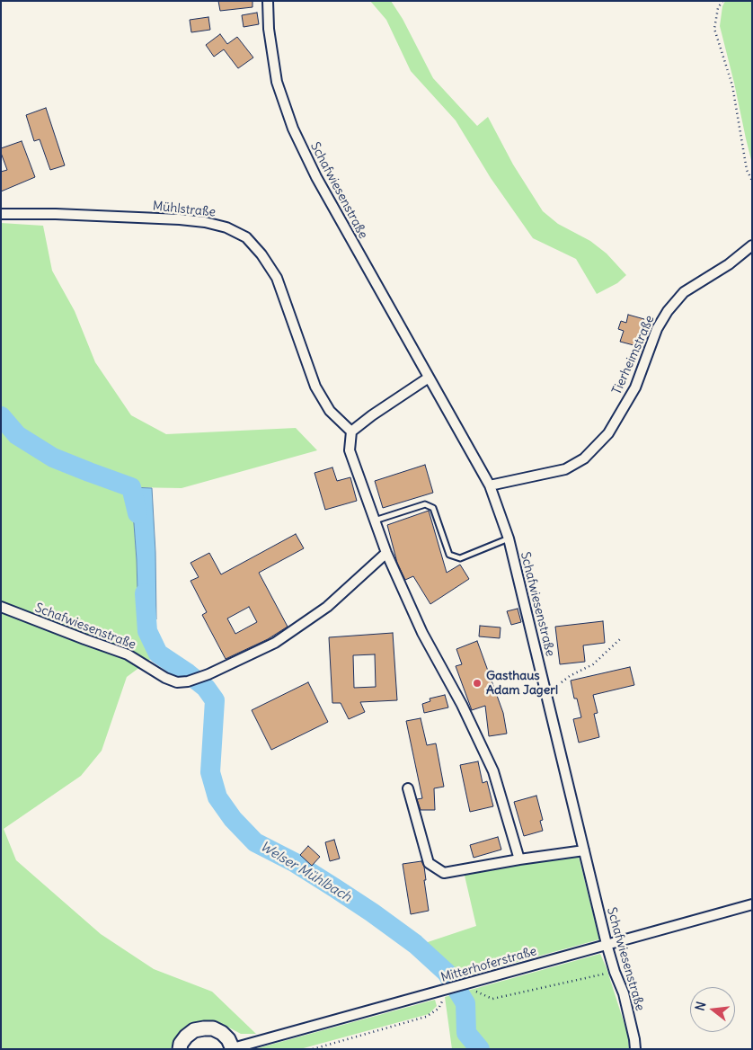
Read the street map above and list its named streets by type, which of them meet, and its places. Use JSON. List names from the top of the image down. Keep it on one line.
{"streets":{"street":["Schafwiesenstraße","Mühlstraße","Tierheimstraße","Mitterhoferstraße"]},"crossings":[["Schafwiesenstraße","Tierheimstraße"],["Schafwiesenstraße","Mitterhoferstraße"]],"water":["Welser Mühlbach"],"places":["Gasthaus Adam Jagerl"],"north":"left"}
